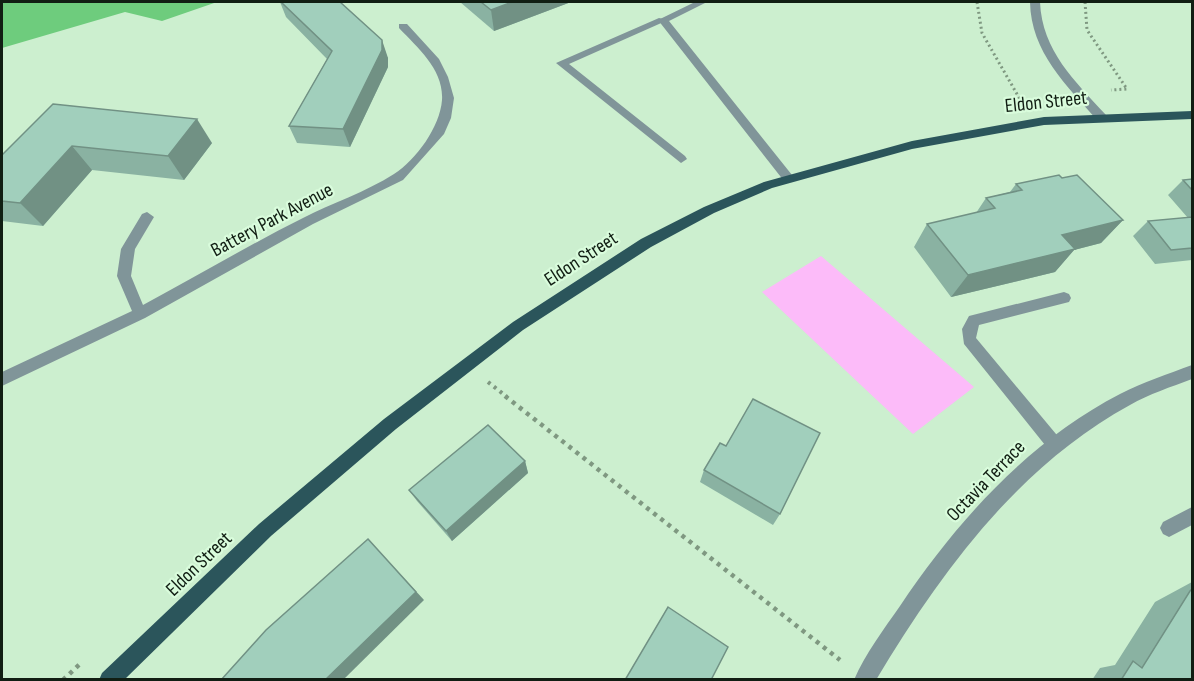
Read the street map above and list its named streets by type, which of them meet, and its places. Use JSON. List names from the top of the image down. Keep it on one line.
{"streets":{"main road":["Eldon Street"],"street":["Battery Park Avenue","Octavia Terrace"]}}
